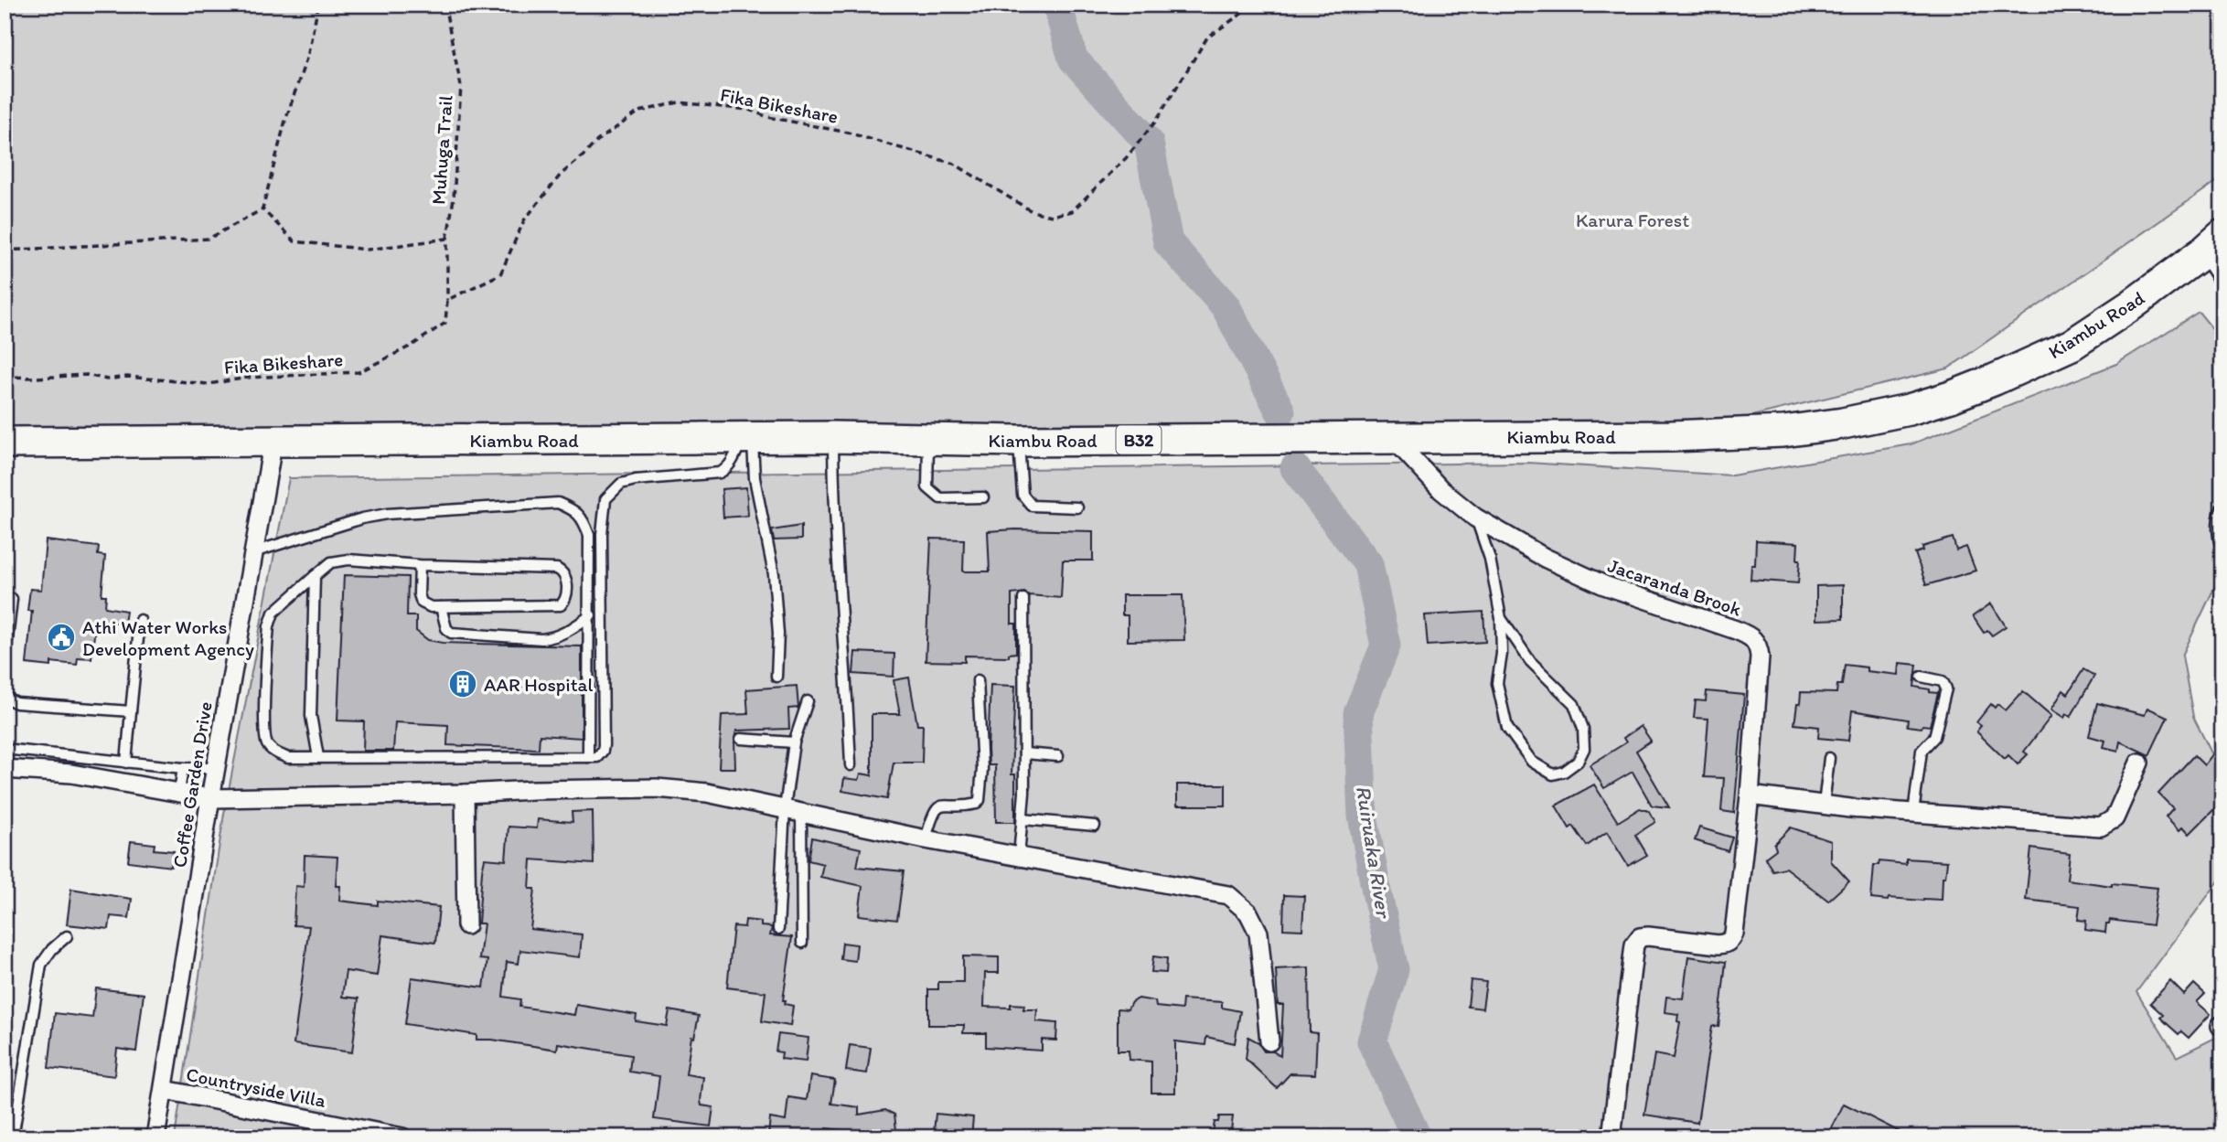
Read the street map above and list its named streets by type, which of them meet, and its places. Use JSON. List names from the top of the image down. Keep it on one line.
{"streets":{"highway":["Kiambu Road","B32"],"street":["Jacaranda Brook","Coffee Garden Drive","Countryside Villa"],"path":["Fika Bikeshare","Muhuga Trail"]},"crossings":[["Fika Bikeshare","Muhuga Trail"],["Kiambu Road","Jacaranda Brook"],["Kiambu Road","Coffee Garden Drive"],["Coffee Garden Drive","Countryside Villa"]],"water":["Ruiruaka River"],"parks":["Karura Forest"],"places":{"public building":["Athi Water Works Development Agency"],"building":["AAR Hospital"]}}
